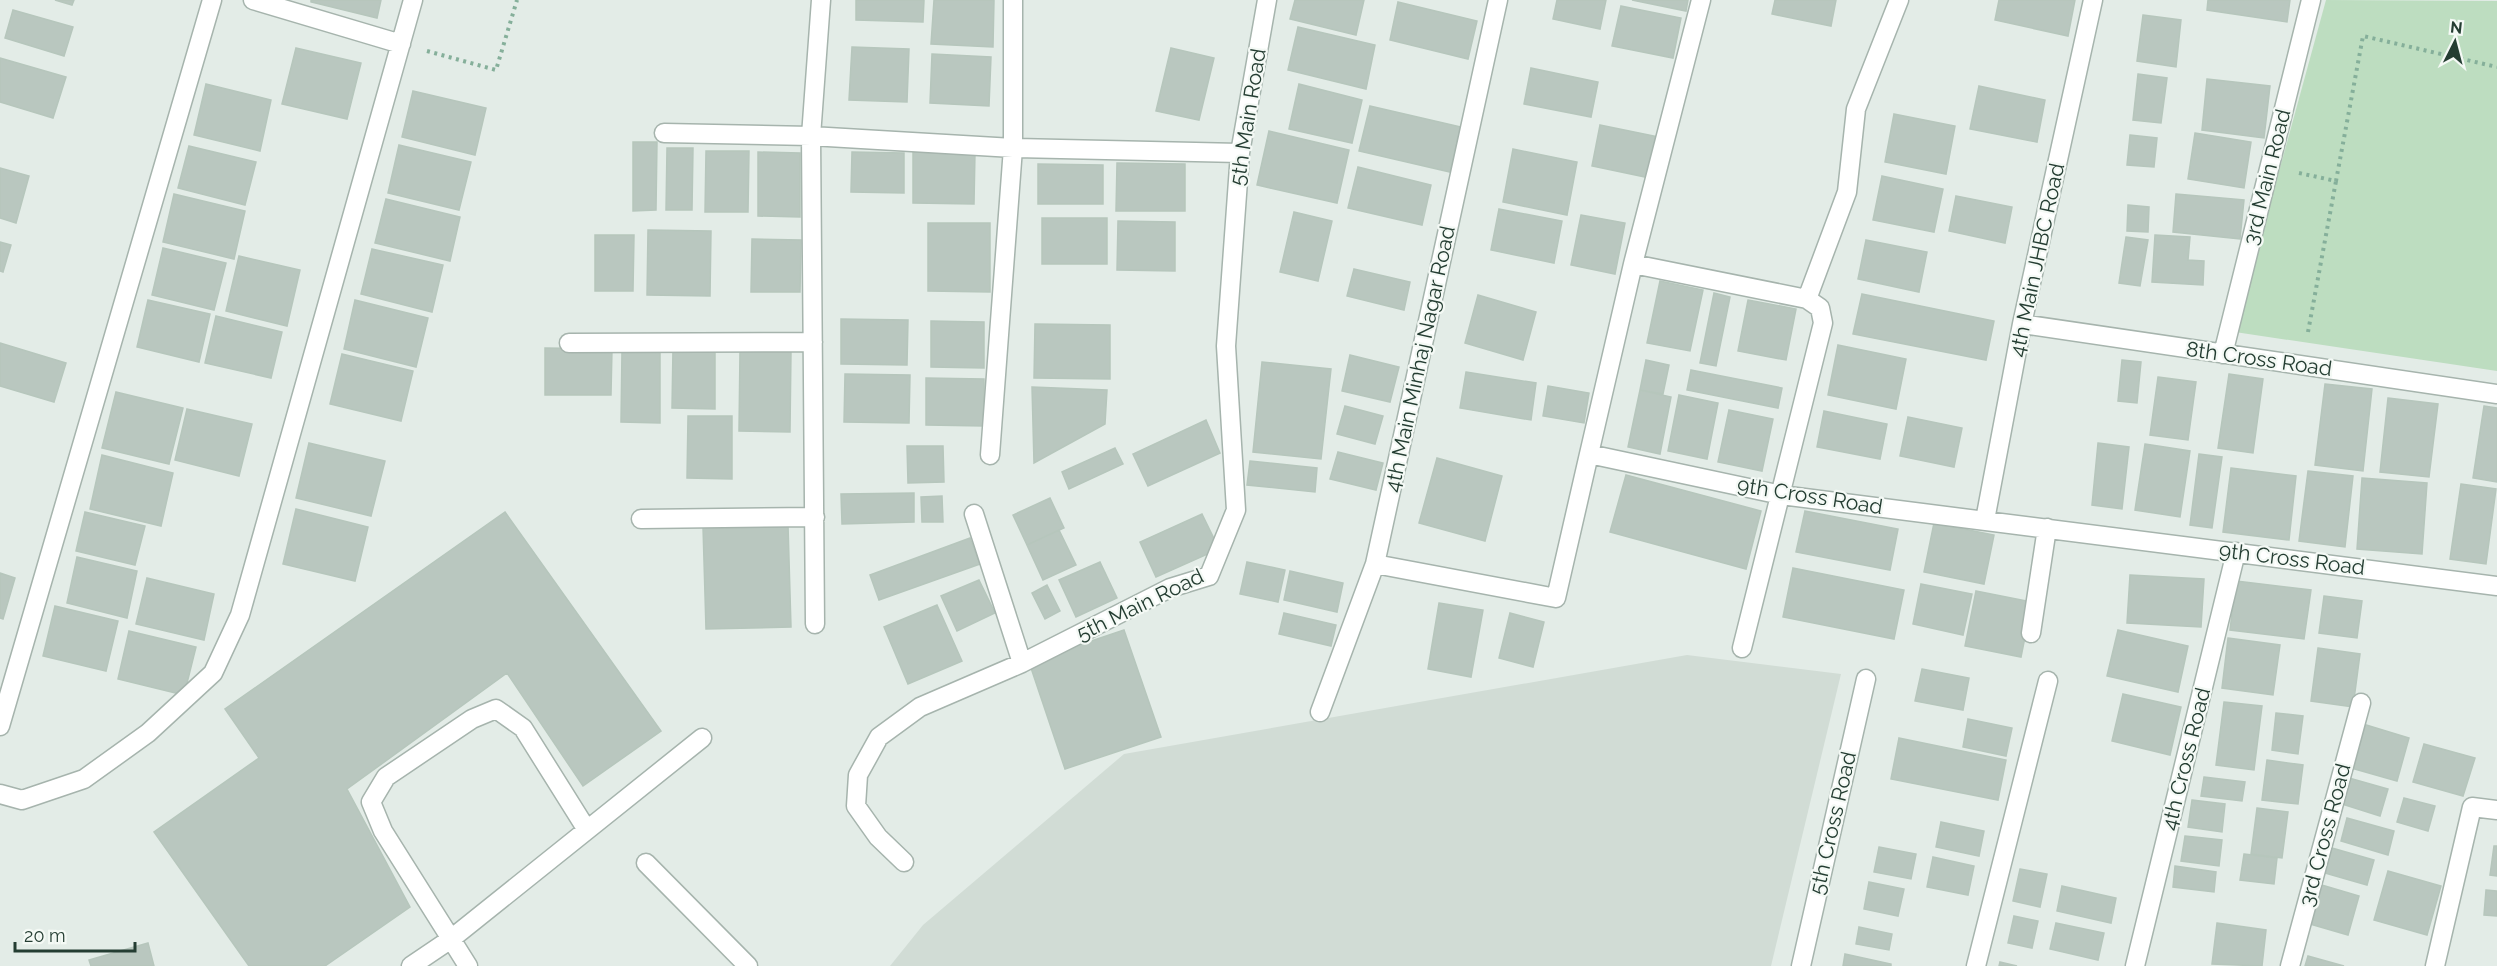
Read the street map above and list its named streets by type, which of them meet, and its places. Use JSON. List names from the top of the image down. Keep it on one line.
{"streets":{"street":["5th Main Road","3rd Main Road","4th Main JHBC Road","4th Main Minhaj Nagar Road","8th Cross Road","9th Cross Road","4th Cross Road","5th Cross Road","3rd Cross Road"]},"crossings":[["3rd Main Road","8th Cross Road"],["4th Main JHBC Road","8th Cross Road"],["4th Main JHBC Road","9th Cross Road"],["9th Cross Road","4th Cross Road"]],"scale_bar":"20 m","north":"top"}
